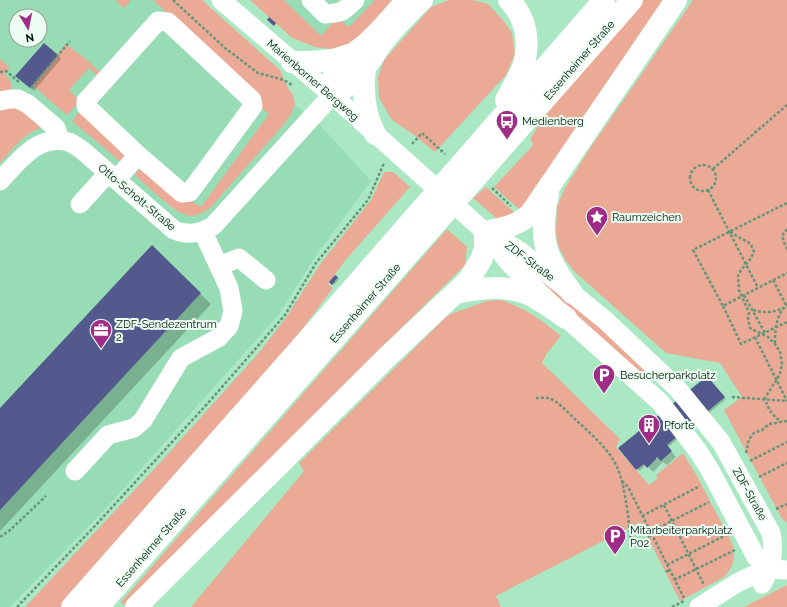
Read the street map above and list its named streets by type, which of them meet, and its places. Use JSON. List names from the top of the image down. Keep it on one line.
{"streets":{"main road":["Essenheimer Straße"],"street":["Marienborner Bergweg","Otto-Schott-Straße","ZDF-Straße"]},"crossings":[["Marienborner Bergweg","ZDF-Straße"]],"places":{"bus stop":["Medienberg"],"place":["Raumzeichen"],"office":["ZDF-Sendezentrum 2"],"parking":["Besucherparkplatz","Mitarbeiterparkplatz P02"],"building":["Pforte"]},"north":"bottom"}
